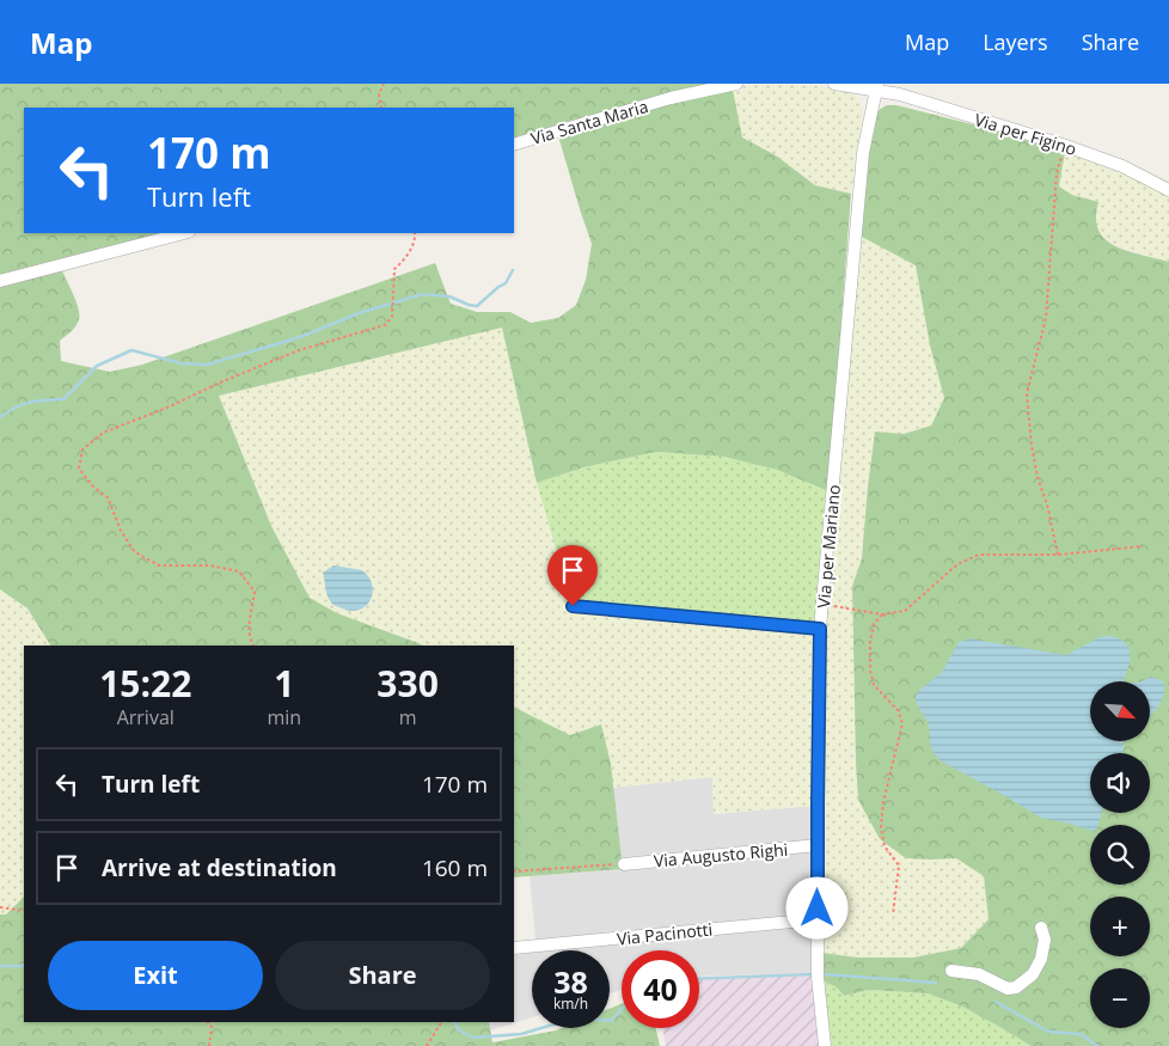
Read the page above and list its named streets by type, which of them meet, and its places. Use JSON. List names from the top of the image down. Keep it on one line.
{"streets":{"street":["Via Santa Maria","Via per Figino","Via per Mariano","Via Augusto Righi","Via Pacinotti"]},"crossings":[["Via per Figino","Via per Mariano"],["Via per Mariano","Via Augusto Righi"],["Via per Mariano","Via Pacinotti"]],"north":"bottom right","page":{"header":"Map","nav":["Map","Layers","Share"],"turn":["170 m","Turn left"],"eta":["15:22","Arrival","1","min","330","m"],"map_buttons":["+","−"],"list":[{"name":"Turn left","value":"170 m"},{"name":"Arrive at destination","value":"160 m"}],"buttons":["Exit","Share"],"speed":"38 km/h","limit":"40"}}
